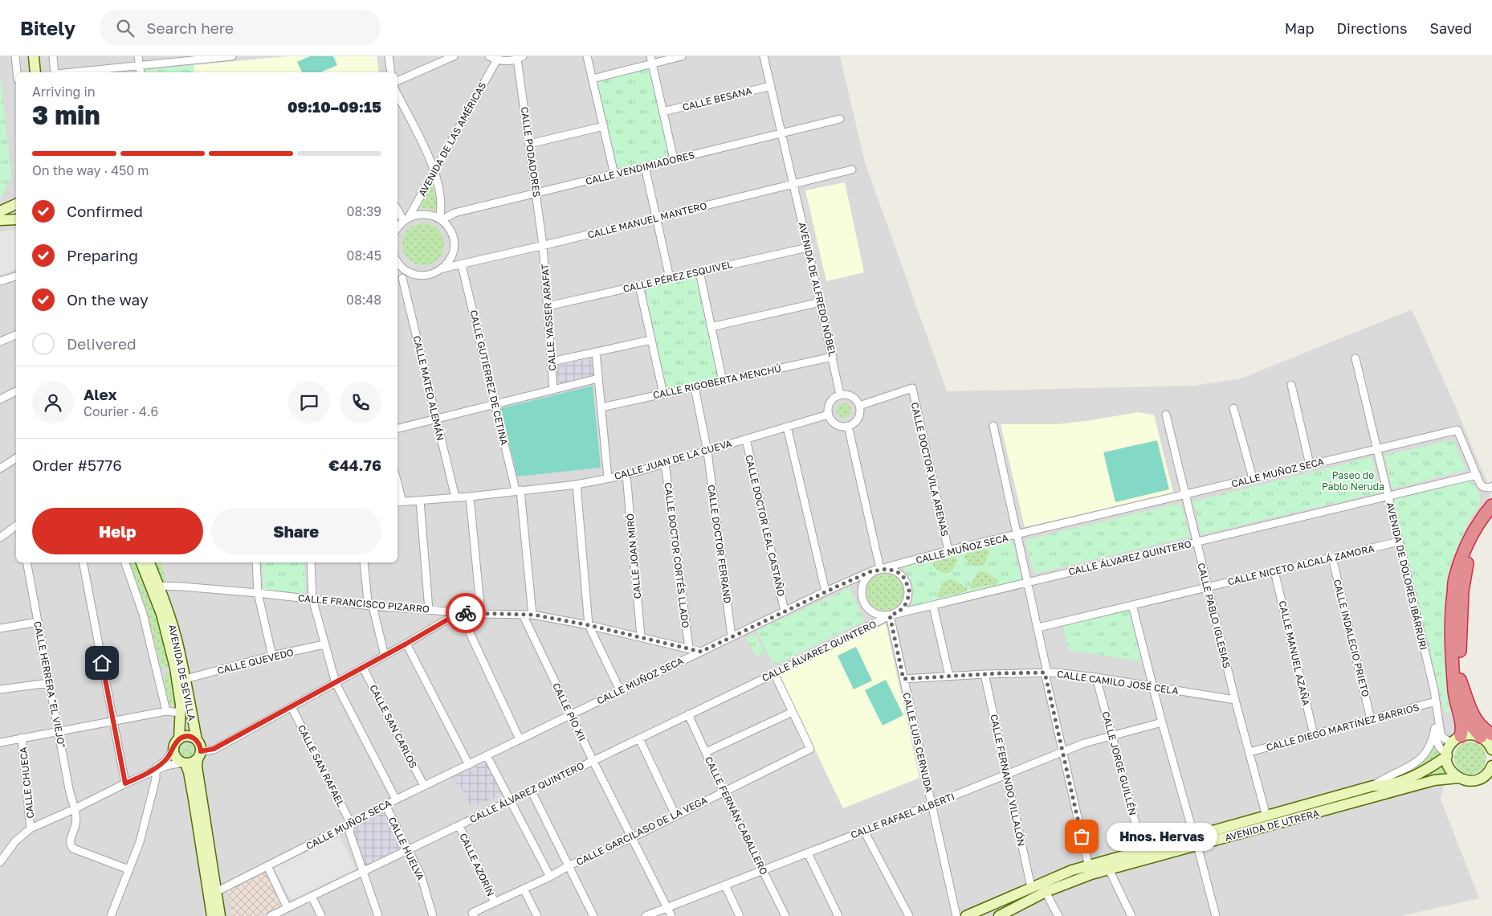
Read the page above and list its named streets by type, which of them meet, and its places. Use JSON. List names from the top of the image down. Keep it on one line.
{"streets":{"street":["CALLE BESANA","AVENIDA DE LAS AMÉRICAS","CALLE PODADORES","CALLE VENDIMIADORES","CALLE MANUEL MANTERO","CALLE PÉREZ ESQUIVEL","AVENIDA DE ALFREDO NÓBEL","CALLE YASSER ARAFAT","CALLE GUTIERREZ DE CETINA","CALLE RIGOBERTA MENCHÚ","CALLE MATEO ALEMÁN","CALLE JUAN DE LA CUEVA","CALLE DOCTOR VILA ARENAS","CALLE MUÑOZ SECA","CALLE DOCTOR LEAL CASTAÑO","CALLE DOCTOR FERRAND","CALLE DOCTOR CORTÉS LLADO","CALLE JOAN MIRÓ","CALLE ÁLVAREZ QUINTERO","CALLE NICETO ALCALÁ ZAMORA","AVENIDA DE DOLORES IBÁRRURI","CALLE FRANCISCO PIZARRO","CALLE PABLO IGLESIAS","CALLE INDALECIO PRIETO","CALLE MANUEL AZAÑA","CALLE QUEVEDO","AVENIDA DE SEVILLA","CALLE CAMILO JOSÉ CELA","CALLE HERRERA \"EL VIEJO\"","CALLE PÍO XII","CALLE SAN CARLOS","CALLE DIEGO MARTÍNEZ BARRIOS","CALLE LUIS CERNUDA","CALLE JORGE GUILLÉN","CALLE SAN RAFAEL","CALLE FERNANDO VILLALÓN","CALLE CHUECA","CALLE FERNÁN CABALLERO","CALLE RAFAEL ALBERTI","AVENIDA DE UTRERA","CALLE GARCILASO DE LA VEGA","CALLE HUELVA","CALLE AZORÍN"]},"crossings":[["CALLE BESANA","AVENIDA DE ALFREDO NÓBEL"],["CALLE PODADORES","CALLE VENDIMIADORES"],["CALLE PODADORES","CALLE MANUEL MANTERO"],["CALLE PODADORES","CALLE YASSER ARAFAT"],["CALLE VENDIMIADORES","AVENIDA DE ALFREDO NÓBEL"],["CALLE MANUEL MANTERO","AVENIDA DE ALFREDO NÓBEL"],["CALLE MANUEL MANTERO","CALLE YASSER ARAFAT"],["CALLE MANUEL MANTERO","CALLE GUTIERREZ DE CETINA"],["CALLE MANUEL MANTERO","CALLE MATEO ALEMÁN"],["CALLE PÉREZ ESQUIVEL","AVENIDA DE ALFREDO NÓBEL"],["CALLE PÉREZ ESQUIVEL","CALLE YASSER ARAFAT"],["AVENIDA DE ALFREDO NÓBEL","CALLE RIGOBERTA MENCHÚ"],["AVENIDA DE ALFREDO NÓBEL","CALLE JUAN DE LA CUEVA"],["AVENIDA DE ALFREDO NÓBEL","CALLE DOCTOR VILA ARENAS"],["CALLE GUTIERREZ DE CETINA","CALLE JUAN DE LA CUEVA"],["CALLE GUTIERREZ DE CETINA","CALLE FRANCISCO PIZARRO"],["CALLE RIGOBERTA MENCHÚ","CALLE DOCTOR FERRAND"],["CALLE MATEO ALEMÁN","CALLE JUAN DE LA CUEVA"],["CALLE JUAN DE LA CUEVA","CALLE DOCTOR VILA ARENAS"],["CALLE JUAN DE LA CUEVA","CALLE DOCTOR LEAL CASTAÑO"],["CALLE JUAN DE LA CUEVA","CALLE DOCTOR FERRAND"],["CALLE JUAN DE LA CUEVA","CALLE DOCTOR CORTÉS LLADO"],["CALLE JUAN DE LA CUEVA","CALLE JOAN MIRÓ"],["CALLE DOCTOR VILA ARENAS","CALLE MUÑOZ SECA"],["CALLE MUÑOZ SECA","CALLE DOCTOR LEAL CASTAÑO"],["CALLE MUÑOZ SECA","CALLE DOCTOR FERRAND"],["CALLE MUÑOZ SECA","CALLE ÁLVAREZ QUINTERO"],["CALLE MUÑOZ SECA","AVENIDA DE DOLORES IBÁRRURI"],["CALLE MUÑOZ SECA","CALLE FRANCISCO PIZARRO"],["CALLE MUÑOZ SECA","CALLE PABLO IGLESIAS"],["CALLE MUÑOZ SECA","CALLE PÍO XII"],["CALLE MUÑOZ SECA","CALLE SAN CARLOS"],["CALLE MUÑOZ SECA","CALLE LUIS CERNUDA"],["CALLE MUÑOZ SECA","CALLE SAN RAFAEL"],["CALLE MUÑOZ SECA","CALLE HUELVA"],["CALLE DOCTOR CORTÉS LLADO","CALLE FRANCISCO PIZARRO"],["CALLE JOAN MIRÓ","CALLE FRANCISCO PIZARRO"],["CALLE ÁLVAREZ QUINTERO","AVENIDA DE DOLORES IBÁRRURI"],["CALLE ÁLVAREZ QUINTERO","CALLE PABLO IGLESIAS"],["CALLE ÁLVAREZ QUINTERO","CALLE PÍO XII"],["CALLE ÁLVAREZ QUINTERO","CALLE LUIS CERNUDA"],["CALLE ÁLVAREZ QUINTERO","CALLE FERNÁN CABALLERO"],["CALLE ÁLVAREZ QUINTERO","CALLE HUELVA"],["CALLE ÁLVAREZ QUINTERO","CALLE AZORÍN"],["CALLE NICETO ALCALÁ ZAMORA","AVENIDA DE DOLORES IBÁRRURI"],["CALLE NICETO ALCALÁ ZAMORA","CALLE PABLO IGLESIAS"],["CALLE NICETO ALCALÁ ZAMORA","CALLE INDALECIO PRIETO"],["CALLE NICETO ALCALÁ ZAMORA","CALLE MANUEL AZAÑA"],["AVENIDA DE DOLORES IBÁRRURI","CALLE DIEGO MARTÍNEZ BARRIOS"],["CALLE FRANCISCO PIZARRO","AVENIDA DE SEVILLA"],["CALLE FRANCISCO PIZARRO","CALLE PÍO XII"],["CALLE PABLO IGLESIAS","CALLE CAMILO JOSÉ CELA"],["CALLE PABLO IGLESIAS","CALLE DIEGO MARTÍNEZ BARRIOS"],["CALLE PABLO IGLESIAS","AVENIDA DE UTRERA"],["CALLE INDALECIO PRIETO","CALLE DIEGO MARTÍNEZ BARRIOS"],["CALLE MANUEL AZAÑA","CALLE DIEGO MARTÍNEZ BARRIOS"],["CALLE QUEVEDO","AVENIDA DE SEVILLA"],["CALLE CAMILO JOSÉ CELA","CALLE LUIS CERNUDA"],["CALLE CAMILO JOSÉ CELA","CALLE JORGE GUILLÉN"],["CALLE CAMILO JOSÉ CELA","CALLE FERNANDO VILLALÓN"],["CALLE PÍO XII","CALLE RAFAEL ALBERTI"],["CALLE PÍO XII","CALLE GARCILASO DE LA VEGA"],["CALLE LUIS CERNUDA","CALLE RAFAEL ALBERTI"],["CALLE JORGE GUILLÉN","CALLE RAFAEL ALBERTI"],["CALLE JORGE GUILLÉN","AVENIDA DE UTRERA"],["CALLE FERNANDO VILLALÓN","CALLE RAFAEL ALBERTI"],["CALLE FERNANDO VILLALÓN","AVENIDA DE UTRERA"],["CALLE FERNÁN CABALLERO","CALLE RAFAEL ALBERTI"],["CALLE FERNÁN CABALLERO","CALLE GARCILASO DE LA VEGA"],["CALLE GARCILASO DE LA VEGA","CALLE AZORÍN"]],"parks":["Paseo de Pablo Neruda"],"places":["Hnos. Hervas"],"page":{"header":"Bitely","search":"Search here","nav":["Map","Directions","Saved"],"heading":["3 min","Arriving in","09:10–09:15"],"panel":["Alex","Courier · 4.6","Order #5776","€44.76"],"bar":"On the way · 450 m","list":[["Confirmed","08:39"],["Preparing","08:45"],["On the way","08:48"],"Delivered"],"buttons":["Help","Share"],"bubble":"Hnos. Hervas"}}
